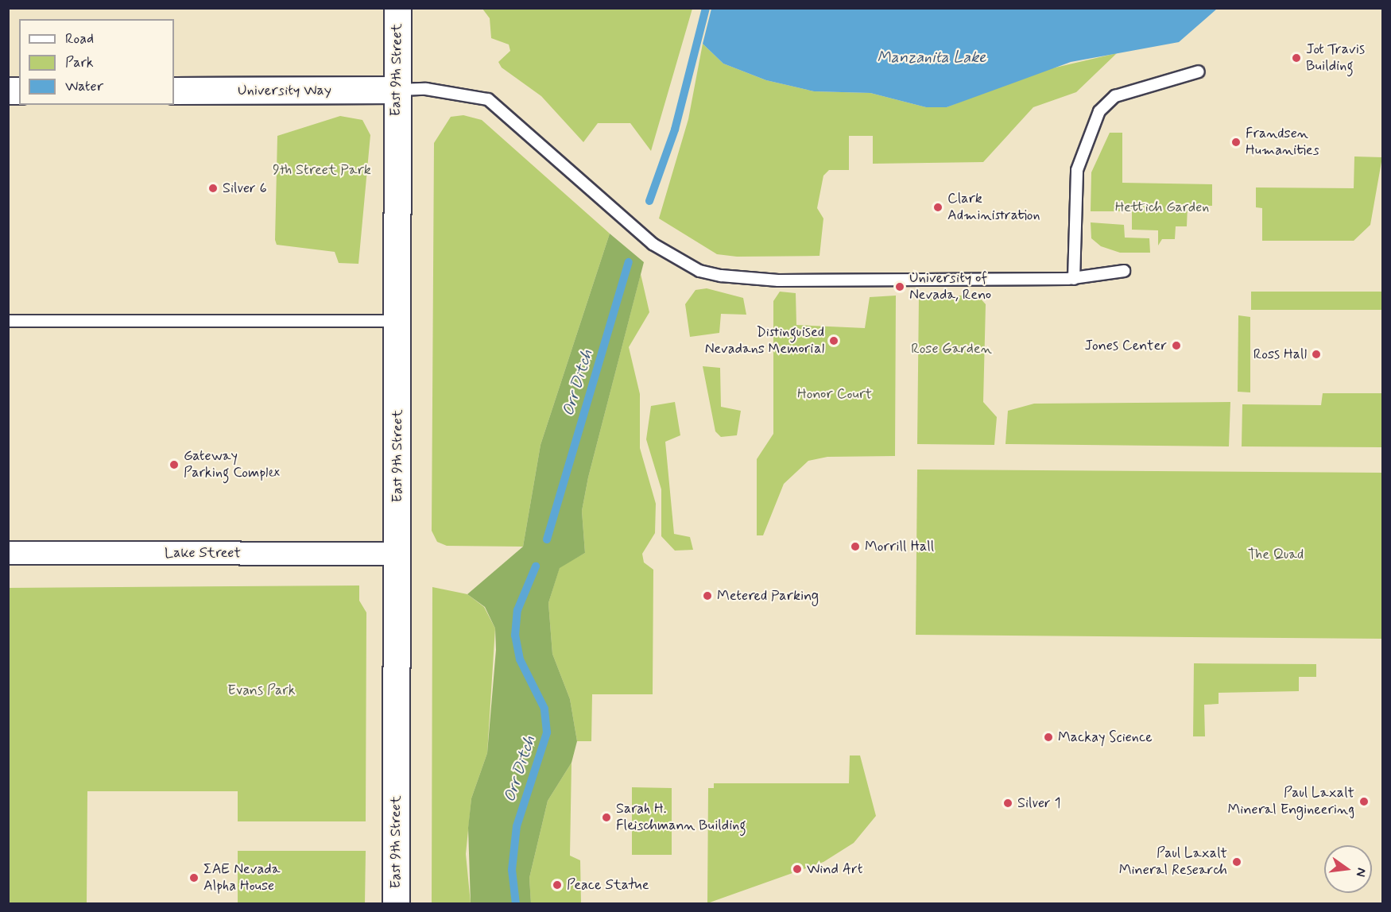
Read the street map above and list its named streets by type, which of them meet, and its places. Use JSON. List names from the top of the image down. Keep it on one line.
{"streets":{"street":["East 9th Street","University Way","Lake Street"]},"crossings":[["East 9th Street","University Way"],["East 9th Street","Lake Street"]],"water":["Manzanita Lake","Orr Ditch"],"parks":["9th Street Park","Hettich Garden","Rose Garden","Honor Court","The Quad","Evans Park"],"places":["Jot Travis Building","Frandsen Humanities","Silver 6","Clark Administration","University of Nevada, Reno","Distinguised Nevadans Memorial","Jones Center","Ross Hall","Gateway Parking Complex","Morrill Hall","Metered Parking","Mackay Science","Paul Laxalt Mineral Engineering","Silver 1","Sarah H. Fleischmann Building","Paul Laxalt Mineral Research","Wind Art","ΣΑΕ Nevada Alpha House","Peace Statue"],"legend":["Road","Park","Water"],"north":"right"}
